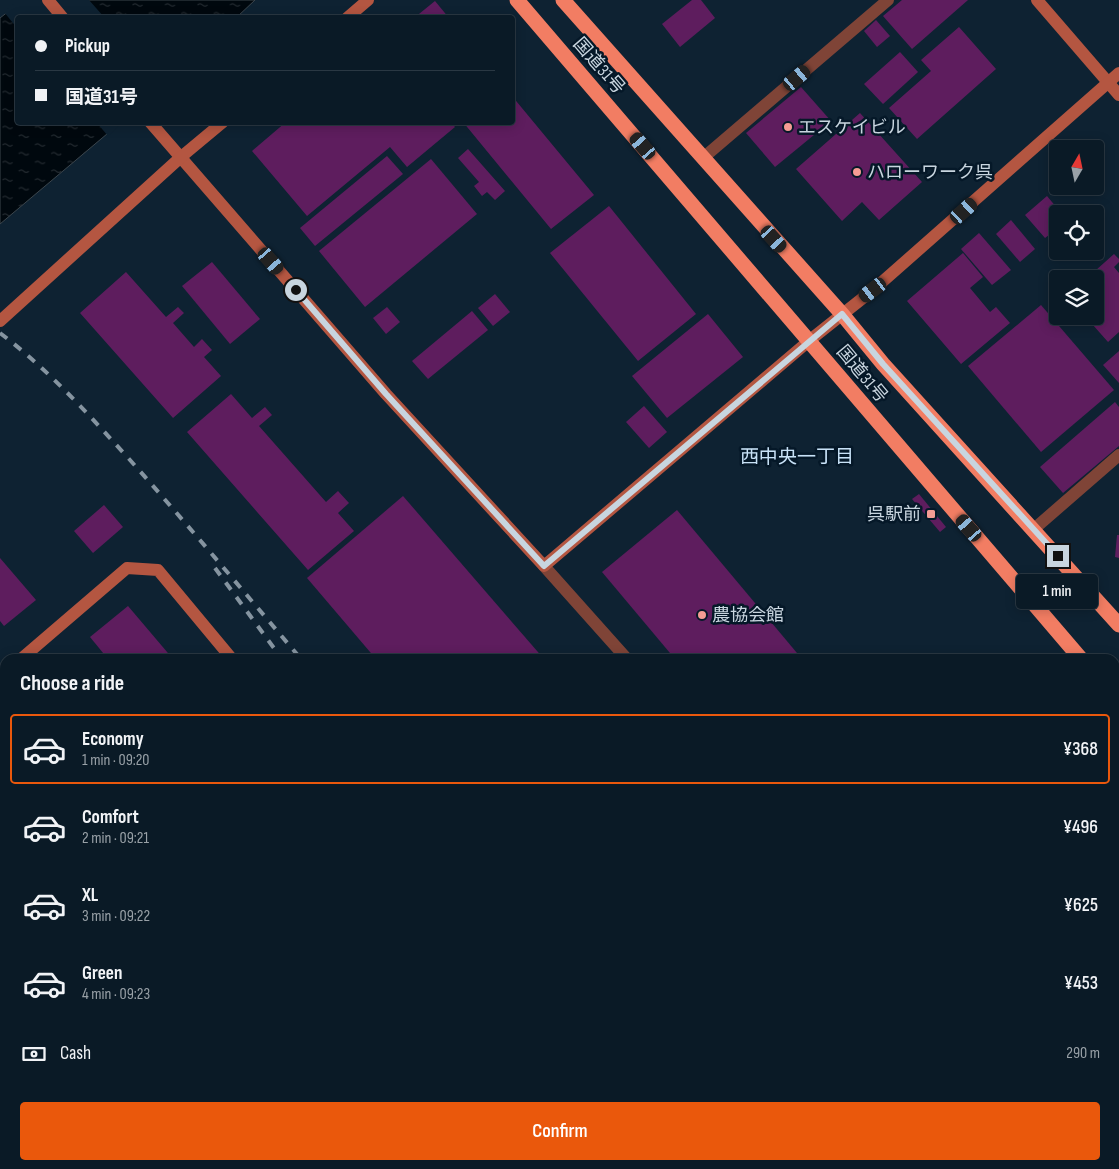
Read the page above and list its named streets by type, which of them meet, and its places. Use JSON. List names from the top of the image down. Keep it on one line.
{"streets":{"highway":["国道31号"]},"districts":["西中央一丁目"],"places":{"other":["エスケイビル","ハローワーク呉","農協会館"],"transit":["呉駅前"]},"north":"top","page":{"banner":["Pickup","国道31号"],"bubble":"1 min","heading":"Choose a ride","list":[{"name":"Economy","note":"1 min · 09:20","value":"¥368"},{"name":"Comfort","note":"2 min · 09:21","value":"¥496"},{"name":"XL","note":"3 min · 09:22","value":"¥625"},{"name":"Green","note":"4 min · 09:23","value":"¥453"}],"pay":["Cash","290 m"],"buttons":"Confirm"}}
